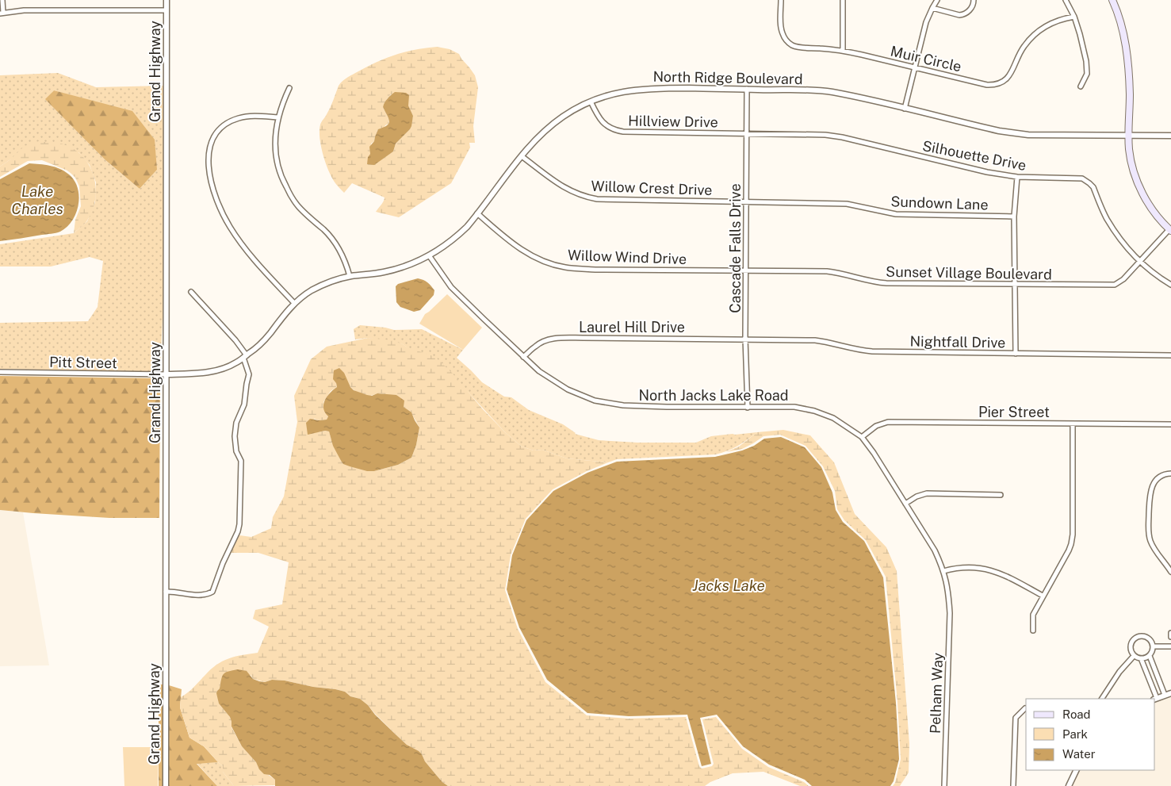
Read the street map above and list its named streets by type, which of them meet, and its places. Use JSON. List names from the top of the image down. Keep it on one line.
{"streets":{"street":["Muir Circle","Grand Highway","North Ridge Boulevard","Hillview Drive","Silhouette Drive","Willow Crest Drive","Sundown Lane","Cascade Falls Drive","Willow Wind Drive","Sunset Village Boulevard","Laurel Hill Drive","Nightfall Drive","Pitt Street","North Jacks Lake Road","Pier Street","Pelham Way"]},"crossings":[["Grand Highway","Pitt Street"],["North Ridge Boulevard","Hillview Drive"],["North Ridge Boulevard","Willow Crest Drive"],["North Ridge Boulevard","Cascade Falls Drive"],["North Ridge Boulevard","Willow Wind Drive"],["North Ridge Boulevard","North Jacks Lake Road"],["Hillview Drive","Silhouette Drive"],["Hillview Drive","Cascade Falls Drive"],["Silhouette Drive","Cascade Falls Drive"],["Silhouette Drive","Sunset Village Boulevard"],["Willow Crest Drive","Sundown Lane"],["Willow Crest Drive","Cascade Falls Drive"],["Sundown Lane","Cascade Falls Drive"],["Cascade Falls Drive","Willow Wind Drive"],["Cascade Falls Drive","Sunset Village Boulevard"],["Cascade Falls Drive","Laurel Hill Drive"],["Cascade Falls Drive","Nightfall Drive"],["Cascade Falls Drive","North Jacks Lake Road"],["Willow Wind Drive","Sunset Village Boulevard"],["Laurel Hill Drive","Nightfall Drive"],["Laurel Hill Drive","North Jacks Lake Road"],["North Jacks Lake Road","Pier Street"],["North Jacks Lake Road","Pelham Way"]],"water":["Lake Charles","Jacks Lake"],"legend":["Road","Park","Water"]}
